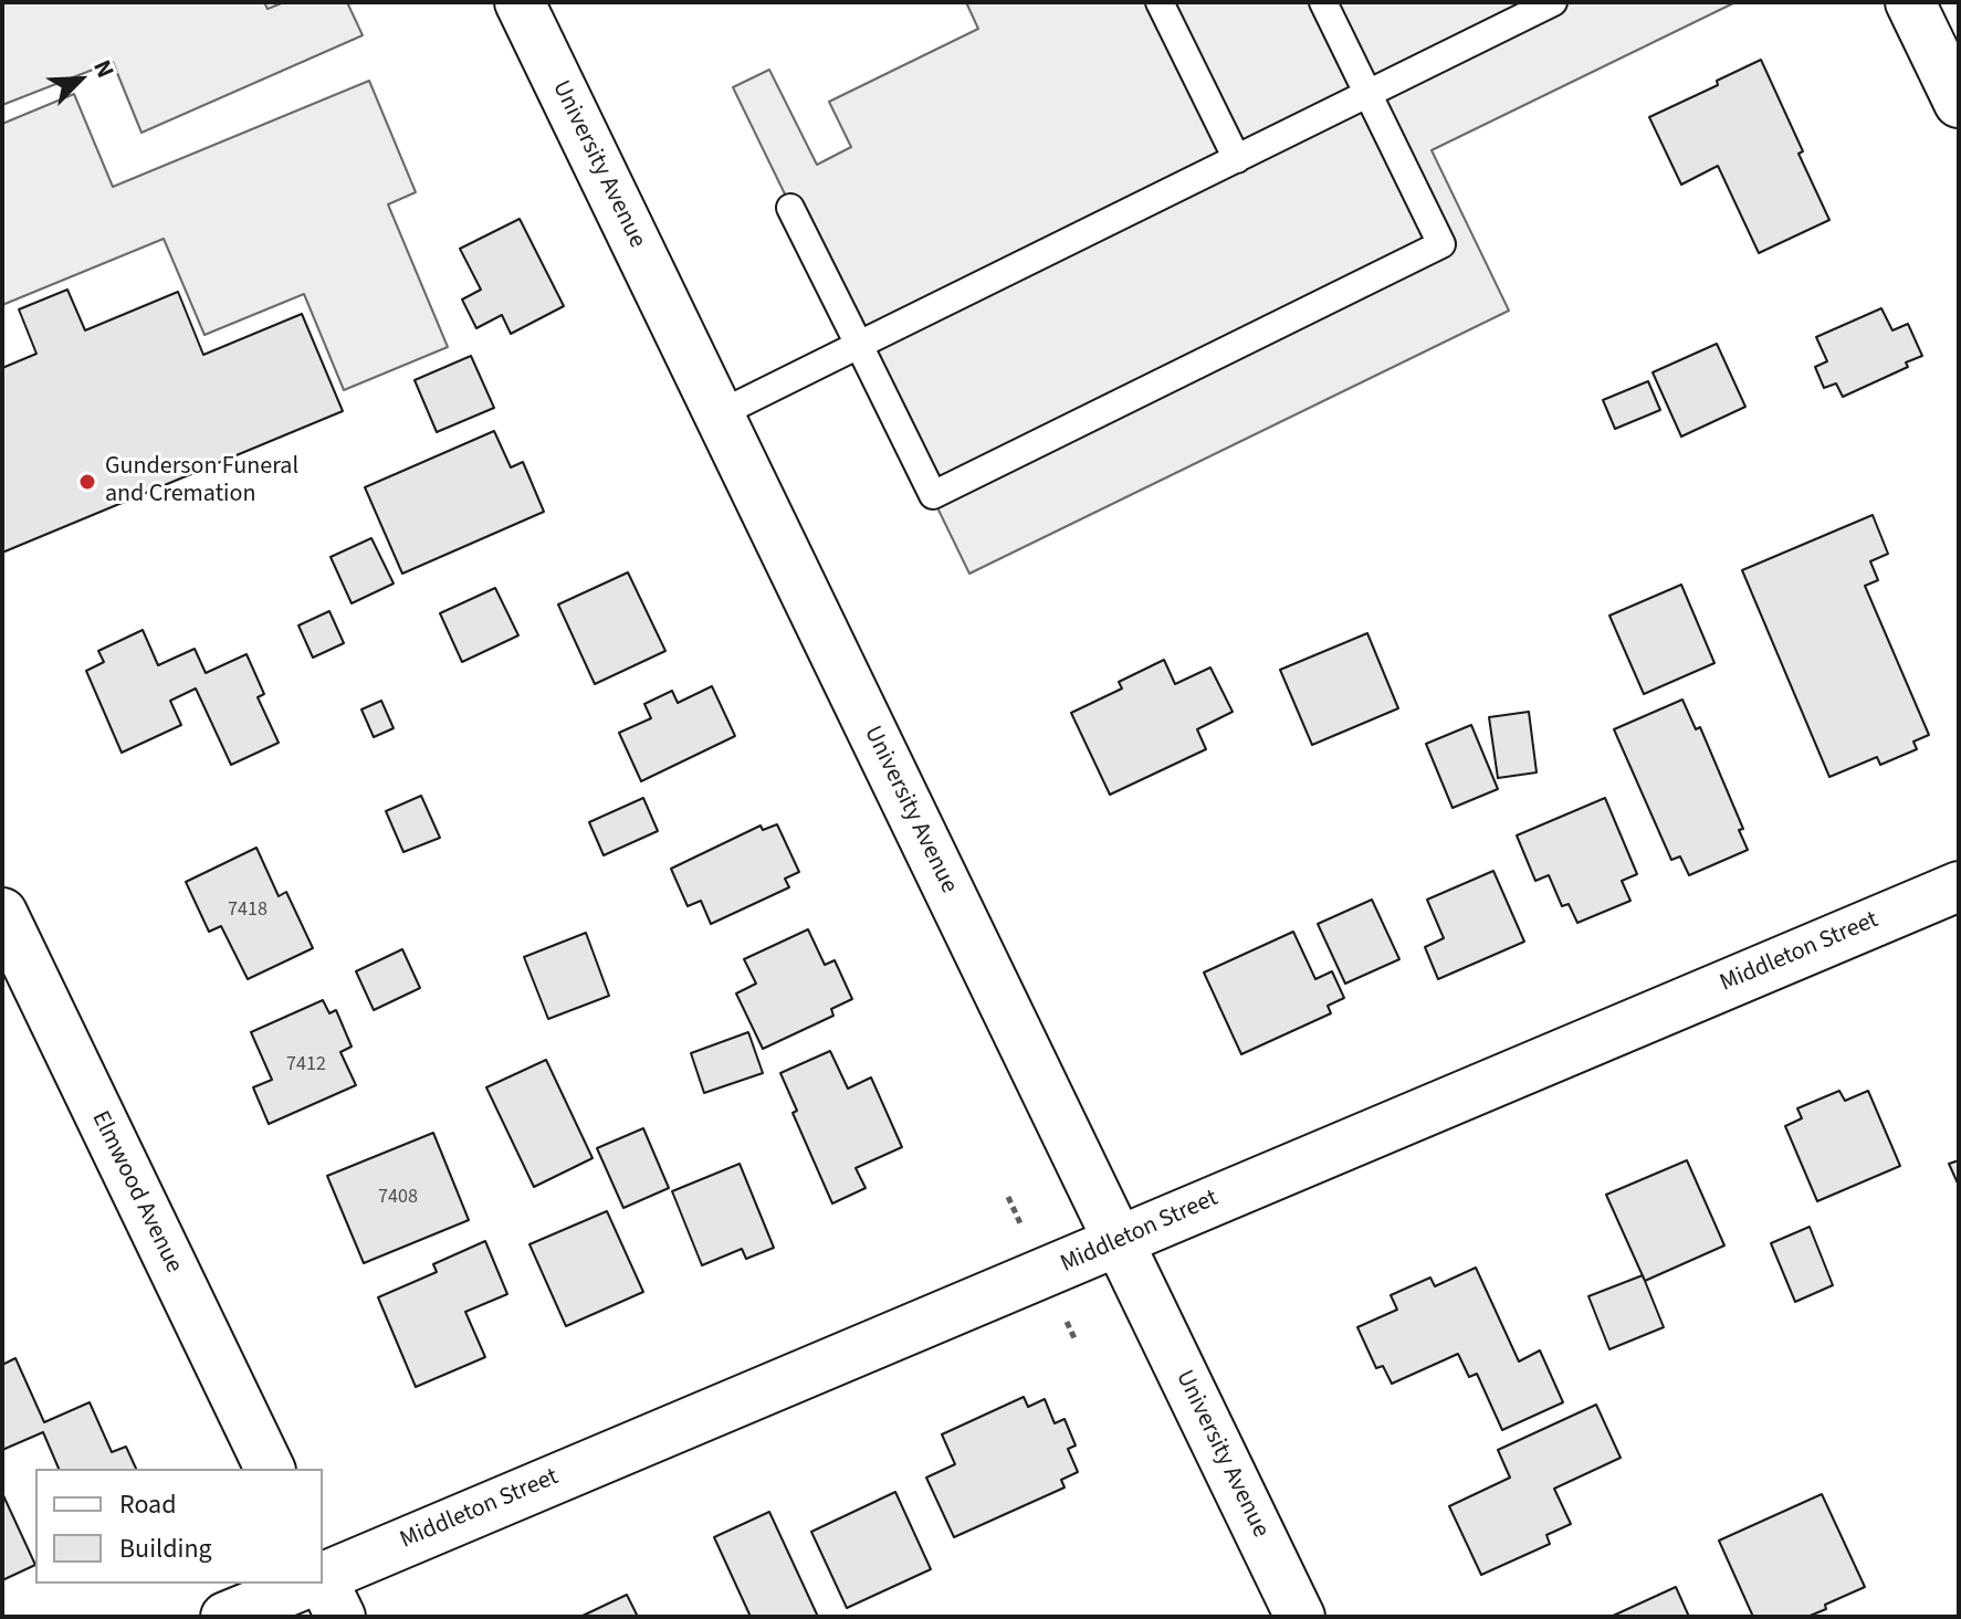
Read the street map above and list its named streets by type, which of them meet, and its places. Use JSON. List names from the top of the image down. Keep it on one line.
{"streets":{"street":["University Avenue","Middleton Street","Elmwood Avenue"]},"crossings":[["University Avenue","Middleton Street"]],"places":["Gunderson Funeral and Cremation"],"house_numbers":["7418","7412","7408"],"legend":["Road","Building"],"north":"top right"}
